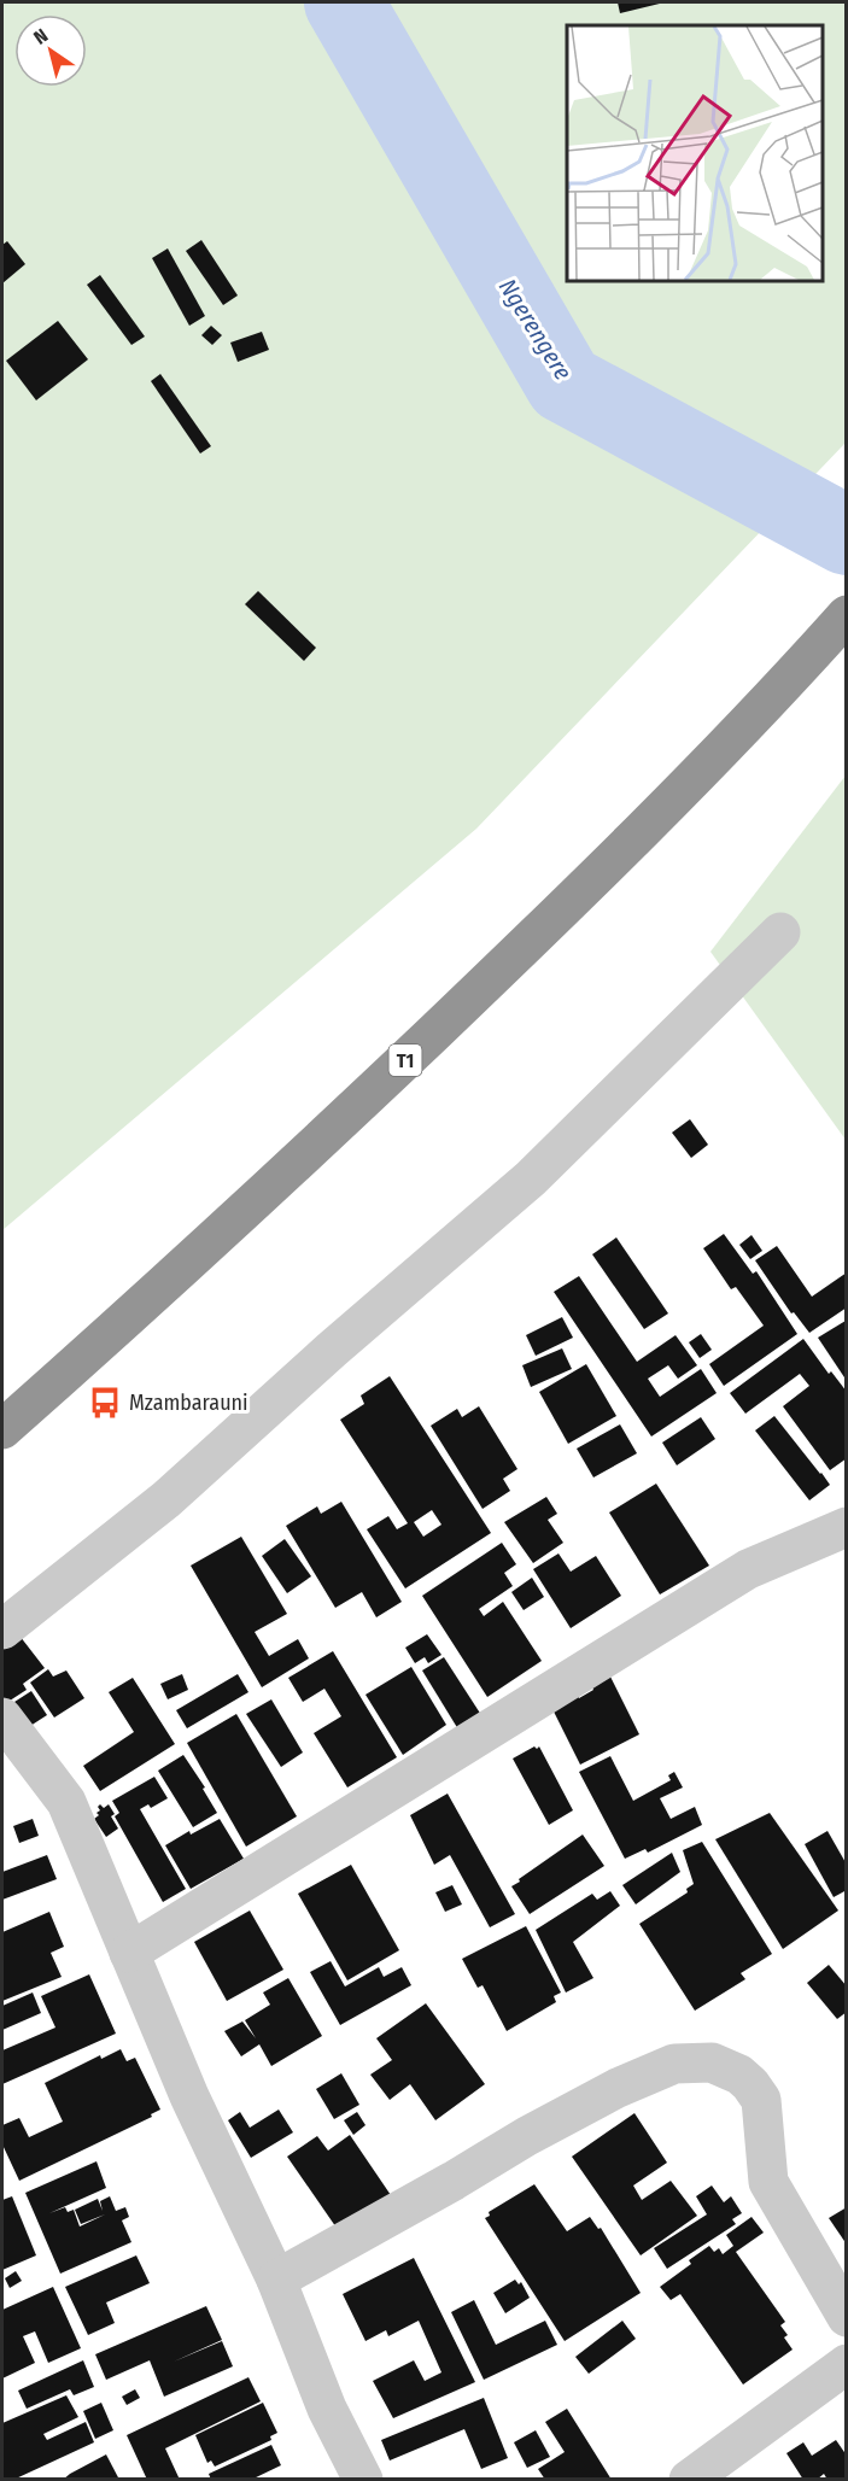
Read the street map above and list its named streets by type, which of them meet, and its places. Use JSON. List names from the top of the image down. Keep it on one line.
{"streets":{"highway":["T1"]},"water":["Ngerengere"],"places":{"bus stop":["Mzambarauni"]},"north":"top left"}
